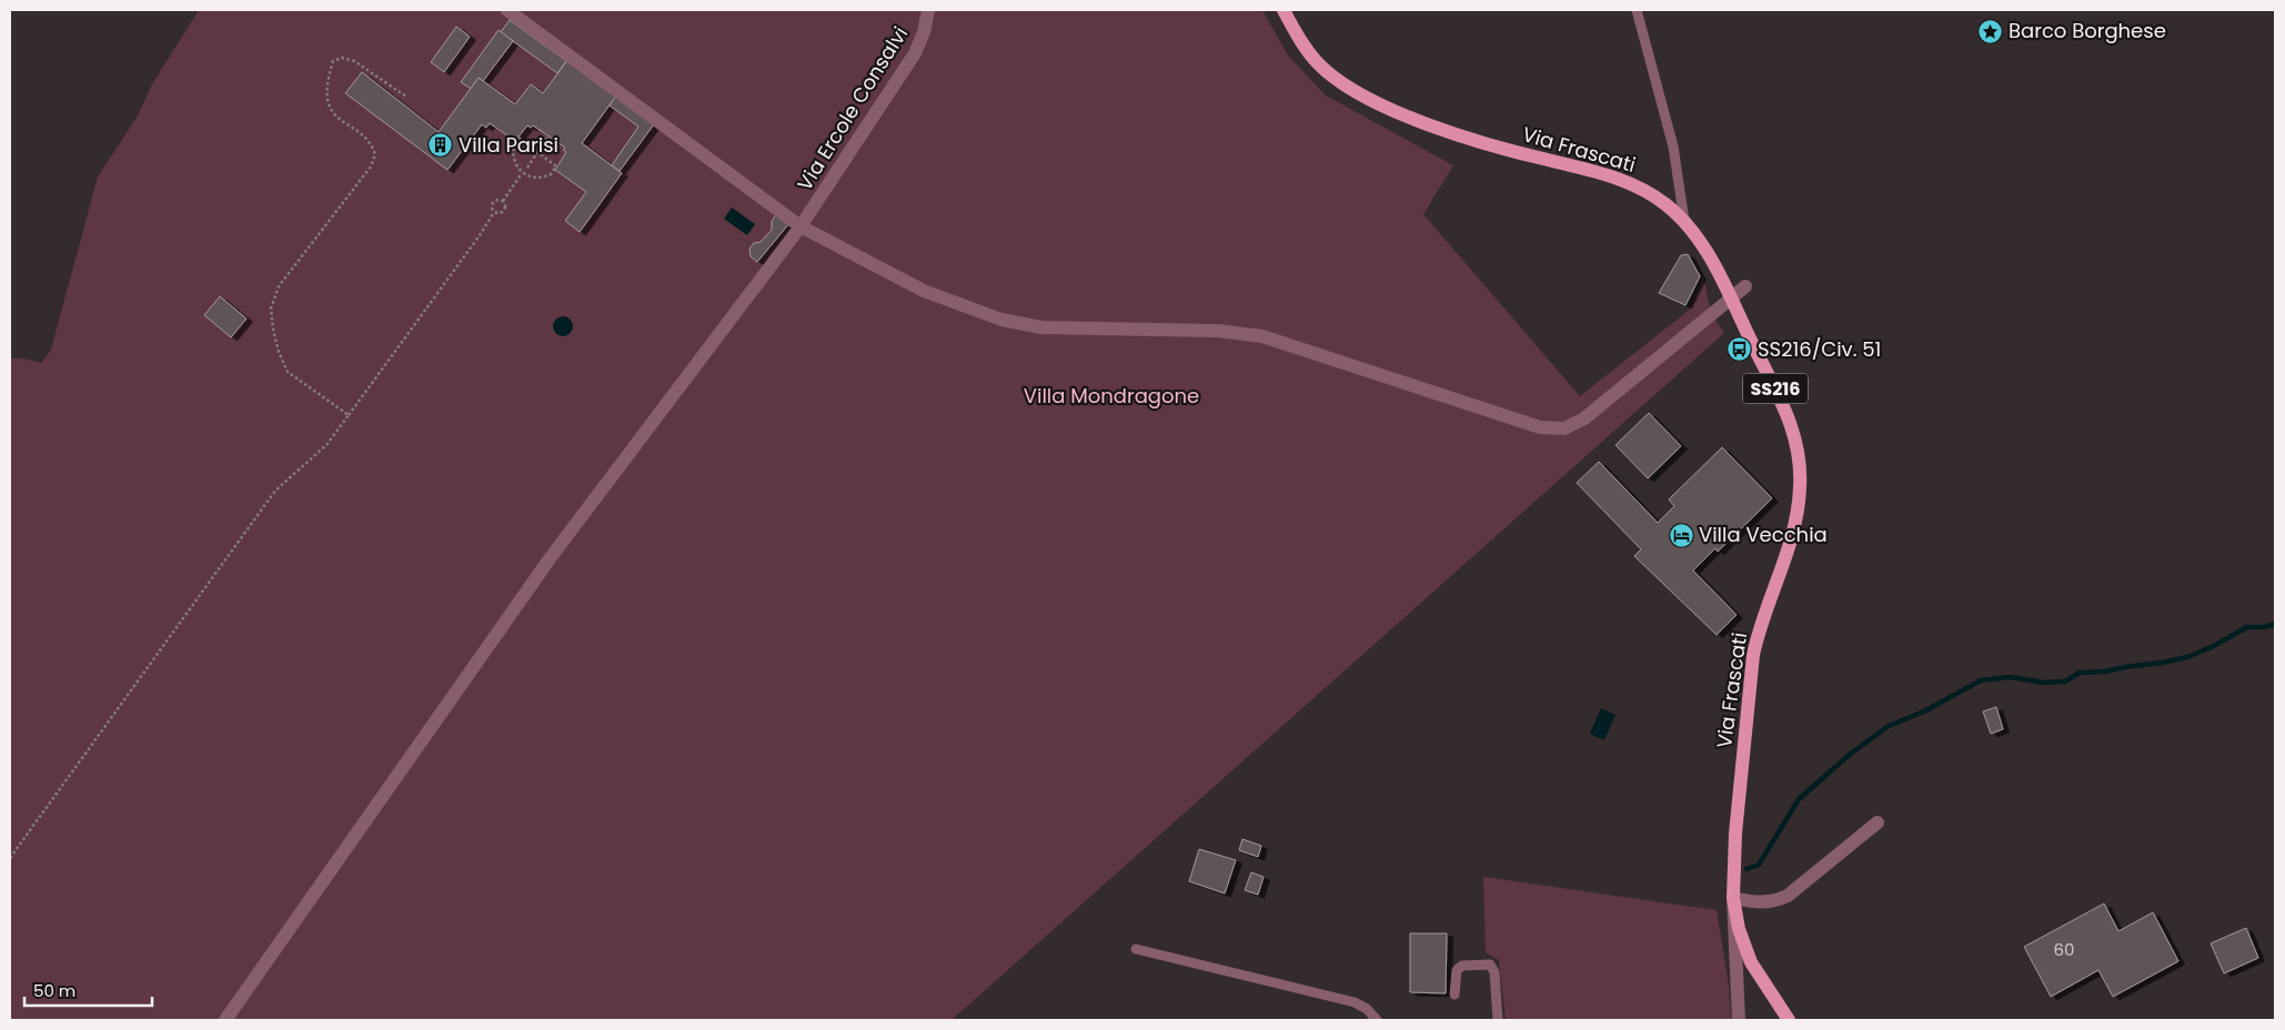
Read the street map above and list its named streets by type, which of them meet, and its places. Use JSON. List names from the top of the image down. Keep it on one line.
{"streets":{"main road":["Via Frascati","SS216"],"street":["Via Ercole Consalvi"]},"parks":["Villa Mondragone"],"places":{"place":["Barco Borghese"],"building":["Villa Parisi"],"bus stop":["SS216/Civ. 51"],"hotel":["Villa Vecchia"]},"house_numbers":["60"],"scale_bar":"50 m"}
